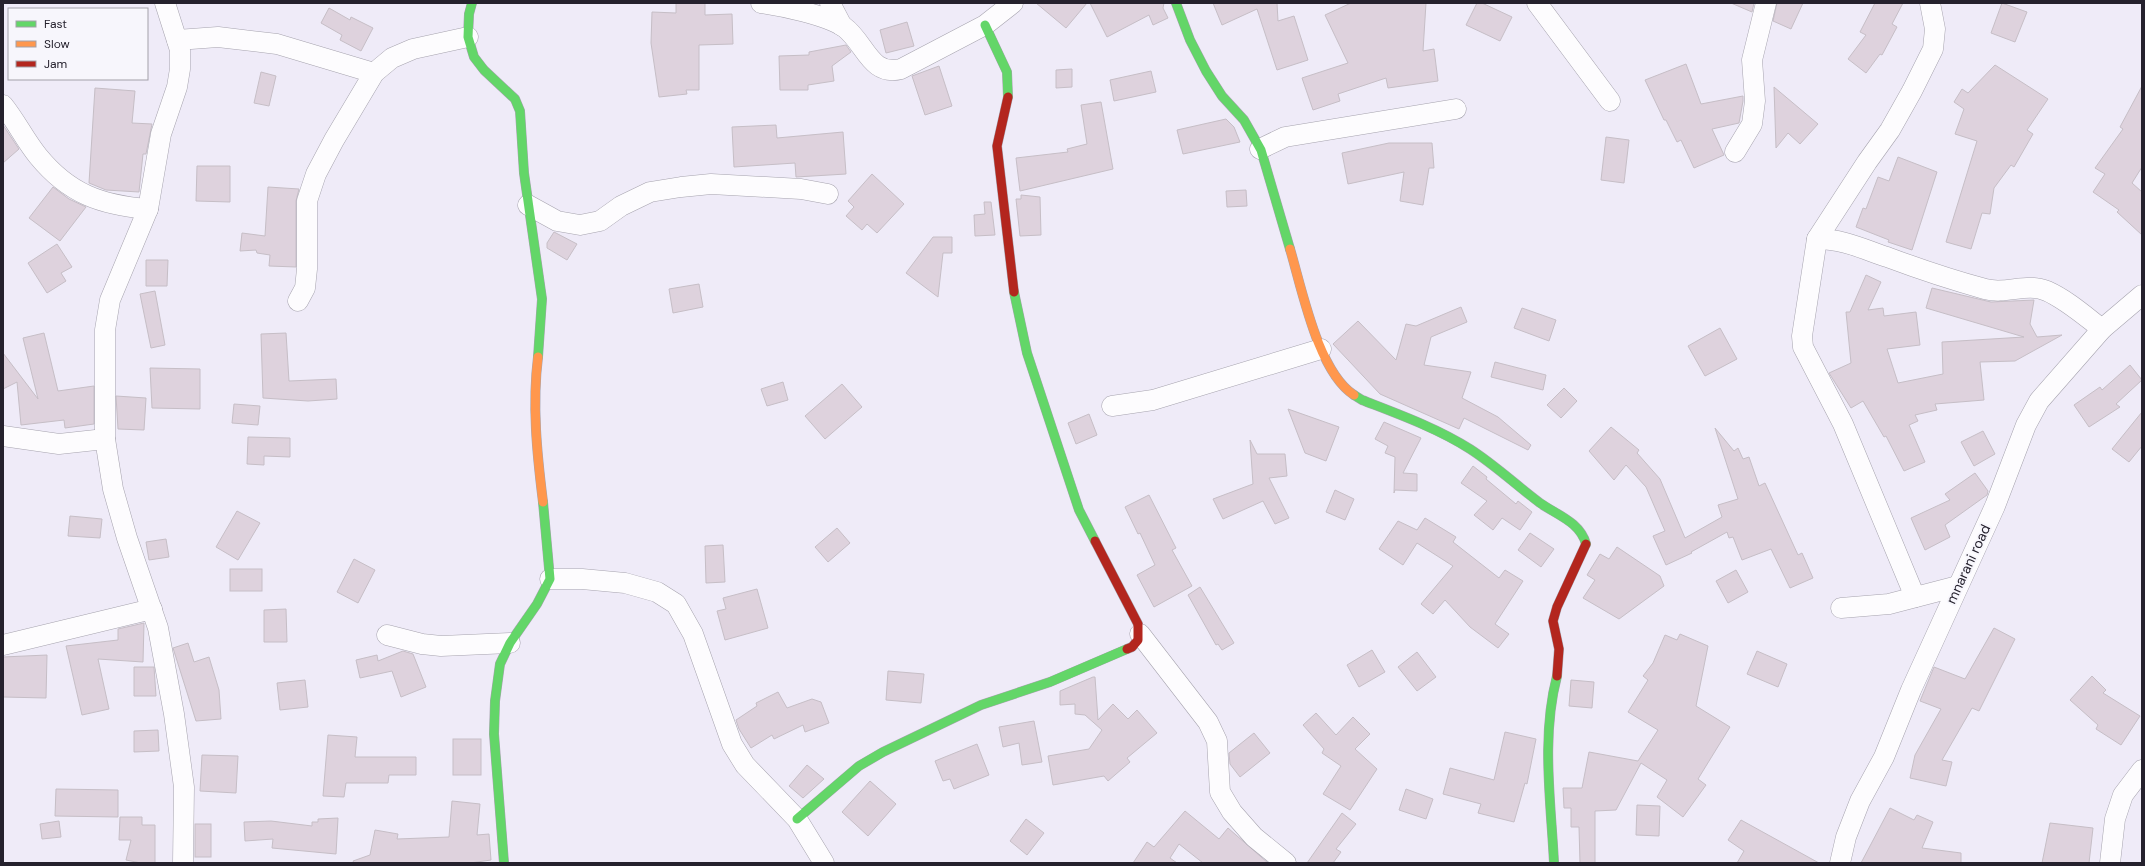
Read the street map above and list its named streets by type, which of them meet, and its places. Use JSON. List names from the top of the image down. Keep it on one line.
{"streets":{"street":["mnarani road"]},"legend":["Fast","Slow","Jam"]}
